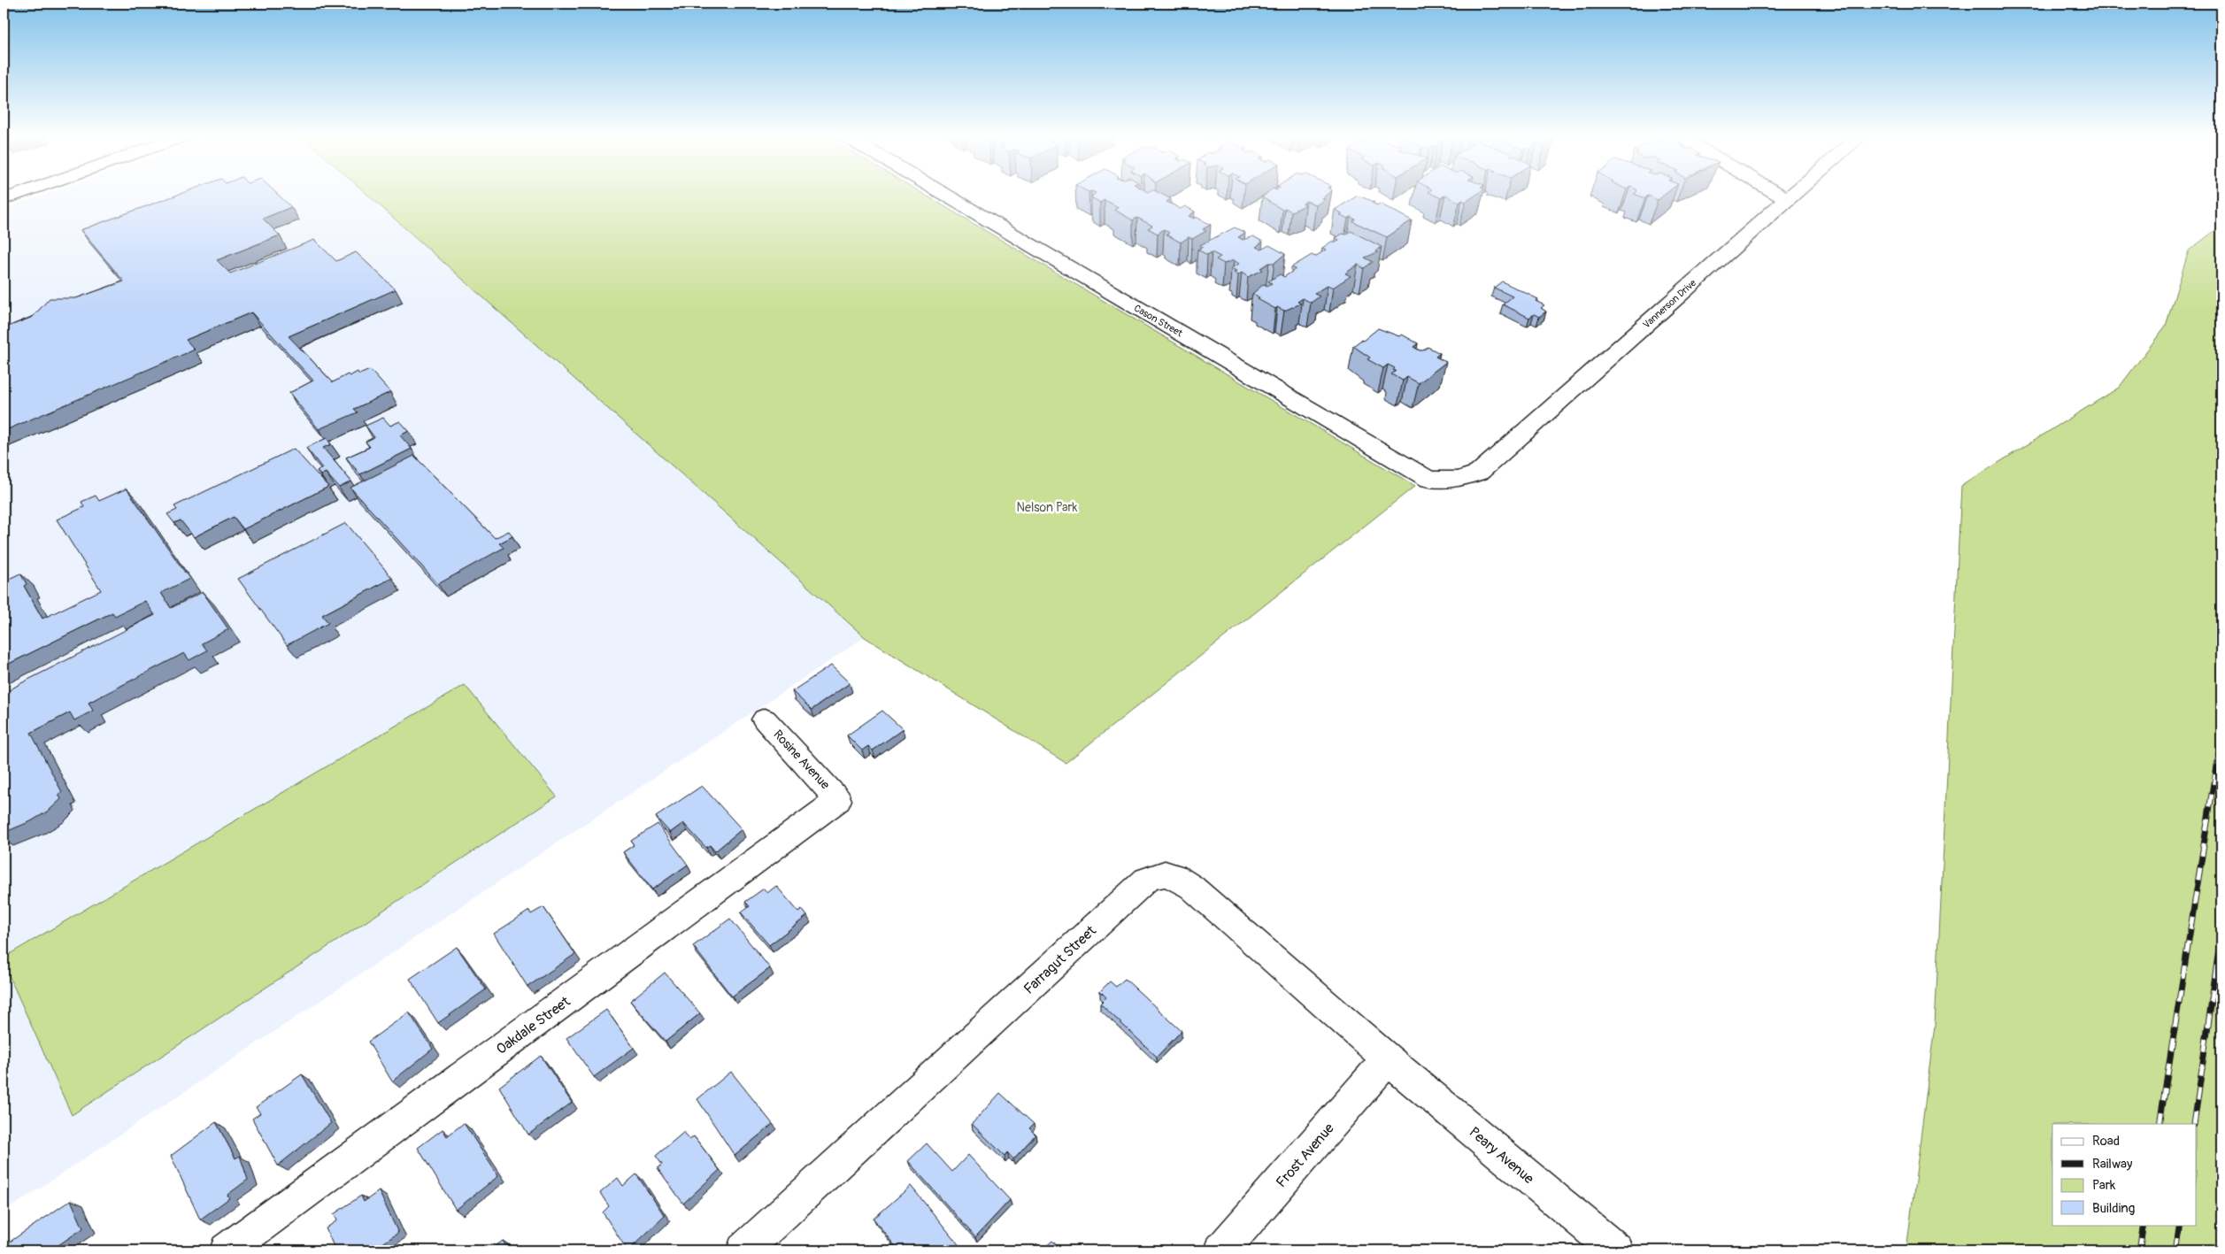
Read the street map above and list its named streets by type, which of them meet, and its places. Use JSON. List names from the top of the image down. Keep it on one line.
{"streets":{"street":["Vannerson Drive","Cason Street","Rosine Avenue","Farragut Street","Oakdale Street","Frost Avenue","Peary Avenue"]},"crossings":[["Vannerson Drive","Cason Street"],["Rosine Avenue","Oakdale Street"],["Farragut Street","Frost Avenue"],["Farragut Street","Peary Avenue"],["Frost Avenue","Peary Avenue"]],"parks":["Nelson Park"],"legend":["Road","Railway","Park","Building"]}
